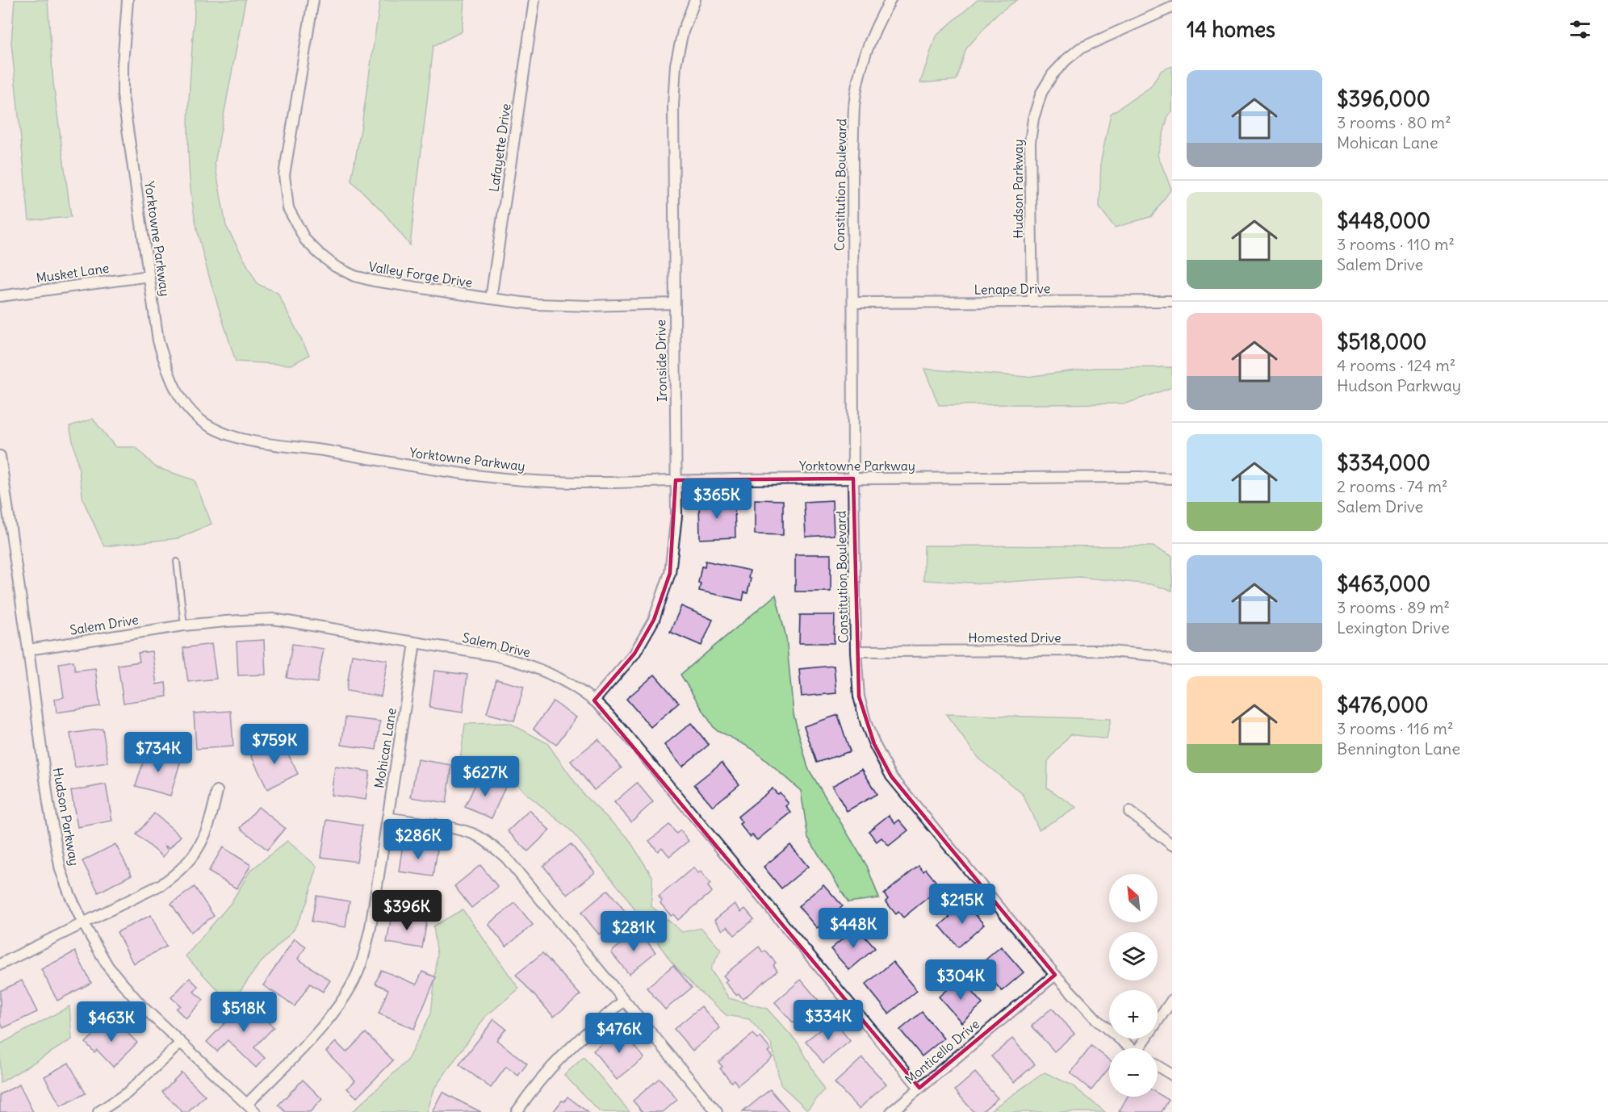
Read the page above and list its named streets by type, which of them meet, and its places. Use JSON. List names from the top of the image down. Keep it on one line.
{"streets":{"street":["Lafayette Drive","Constitution Boulevard","Hudson Parkway","Yorktowne Parkway","Musket Lane","Valley Forge Drive","Lenape Drive","Ironside Drive","Salem Drive","Homested Drive","Mohican Lane","Monticello Drive"]},"crossings":[["Lafayette Drive","Valley Forge Drive"],["Constitution Boulevard","Yorktowne Parkway"],["Constitution Boulevard","Lenape Drive"],["Constitution Boulevard","Homested Drive"],["Constitution Boulevard","Monticello Drive"],["Hudson Parkway","Lenape Drive"],["Hudson Parkway","Salem Drive"],["Hudson Parkway","Mohican Lane"],["Yorktowne Parkway","Musket Lane"],["Yorktowne Parkway","Ironside Drive"],["Valley Forge Drive","Ironside Drive"],["Ironside Drive","Salem Drive"],["Salem Drive","Mohican Lane"],["Salem Drive","Monticello Drive"]],"north":"top left","page":{"heading":"14 homes","list":[{"name":"$396,000","note":"3 rooms · 80 m² · Mohican Lane"},{"name":"$448,000","note":"3 rooms · 110 m² · Salem Drive"},{"name":"$518,000","note":"4 rooms · 124 m² · Hudson Parkway"},{"name":"$334,000","note":"2 rooms · 74 m² · Salem Drive"},{"name":"$463,000","note":"3 rooms · 89 m² · Lexington Drive"},{"name":"$476,000","note":"3 rooms · 116 m² · Bennington Lane"}],"price":["$365K","$759K","$734K","$627K","$286K","$215K","$396K","$448K","$281K","$304K","$518K","$334K","$463K","$476K"],"map_buttons":["+","−"]}}
